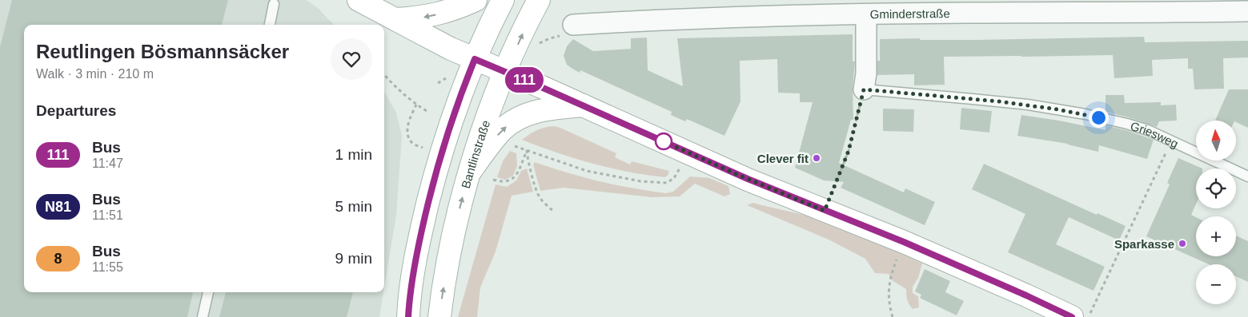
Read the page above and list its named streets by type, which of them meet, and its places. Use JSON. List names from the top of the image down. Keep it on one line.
{"streets":{"main road":["Bantlinstraße"],"street":["Gminderstraße"],"lane":["Griesweg"]},"places":["Clever fit","Sparkasse"],"lines":["bus line 111"],"north":"top","page":{"on_map":"111","heading":[["Reutlingen Bösmannsäcker","Walk · 3 min · 210 m"],"Departures"],"map_buttons":["+","−"],"list":[{"mark":"111","name":"Bus","note":"11:47","value":"1 min"},{"mark":"N81","name":"Bus","note":"11:51","value":"5 min"},{"mark":"8","name":"Bus","note":"11:55","value":"9 min"}]}}
